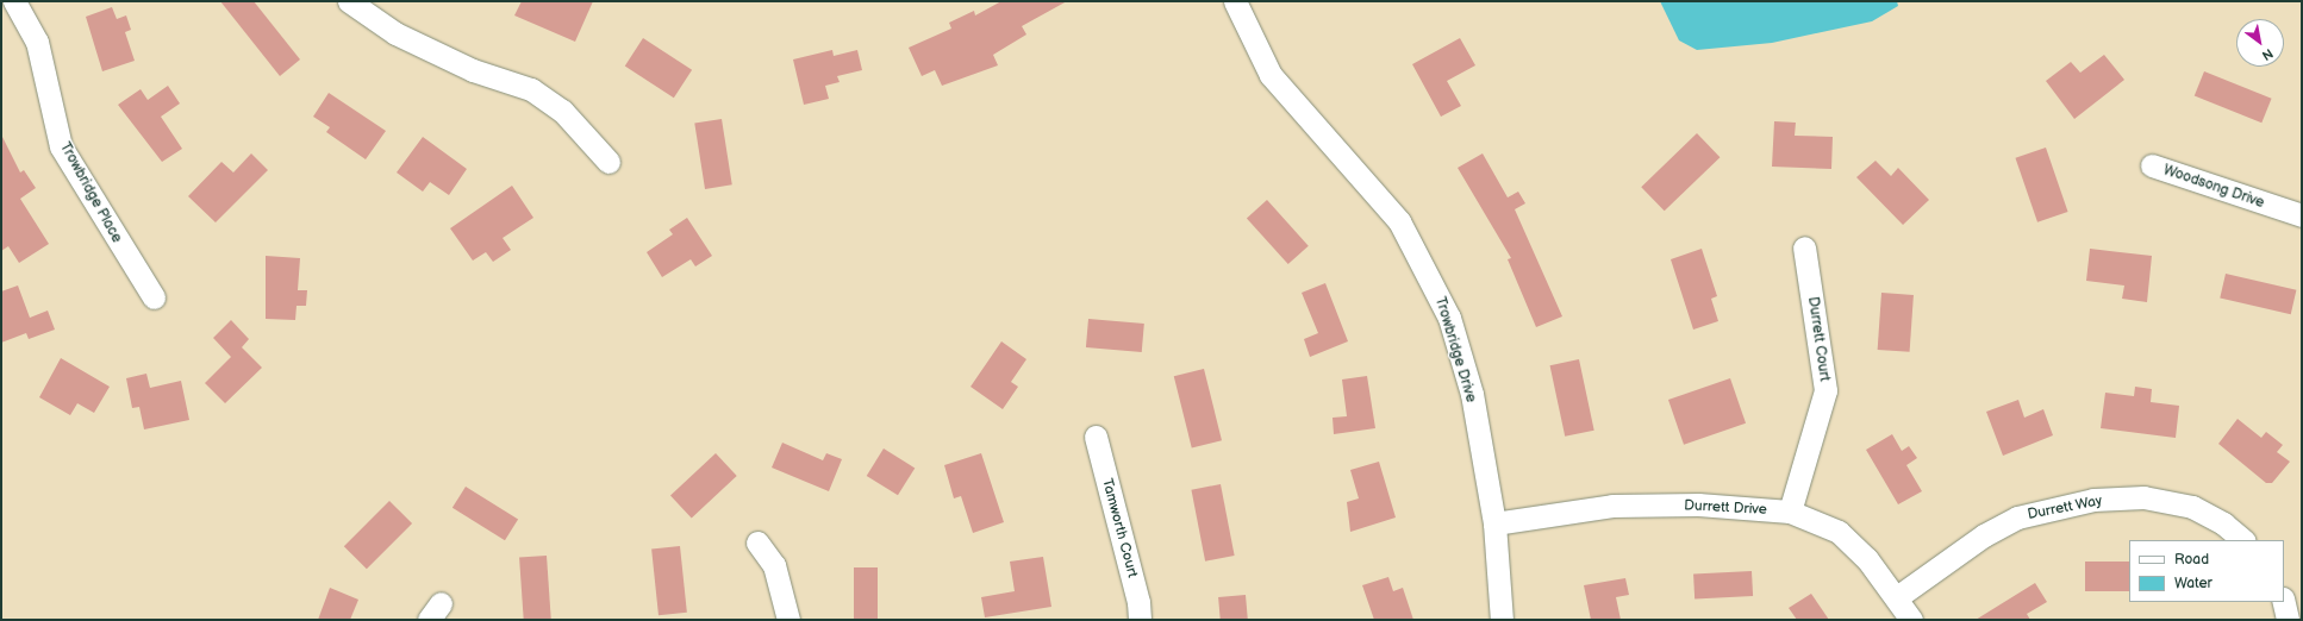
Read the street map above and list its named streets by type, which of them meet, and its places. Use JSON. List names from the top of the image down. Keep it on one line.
{"streets":{"street":["Woodsong Drive","Trowbridge Place","Durrett Court","Trowbridge Drive","Durrett Drive","Durrett Way","Tamworth Court"]},"crossings":[["Durrett Court","Durrett Drive"],["Trowbridge Drive","Durrett Drive"],["Durrett Drive","Durrett Way"]],"legend":["Road","Water"],"north":"bottom right"}
